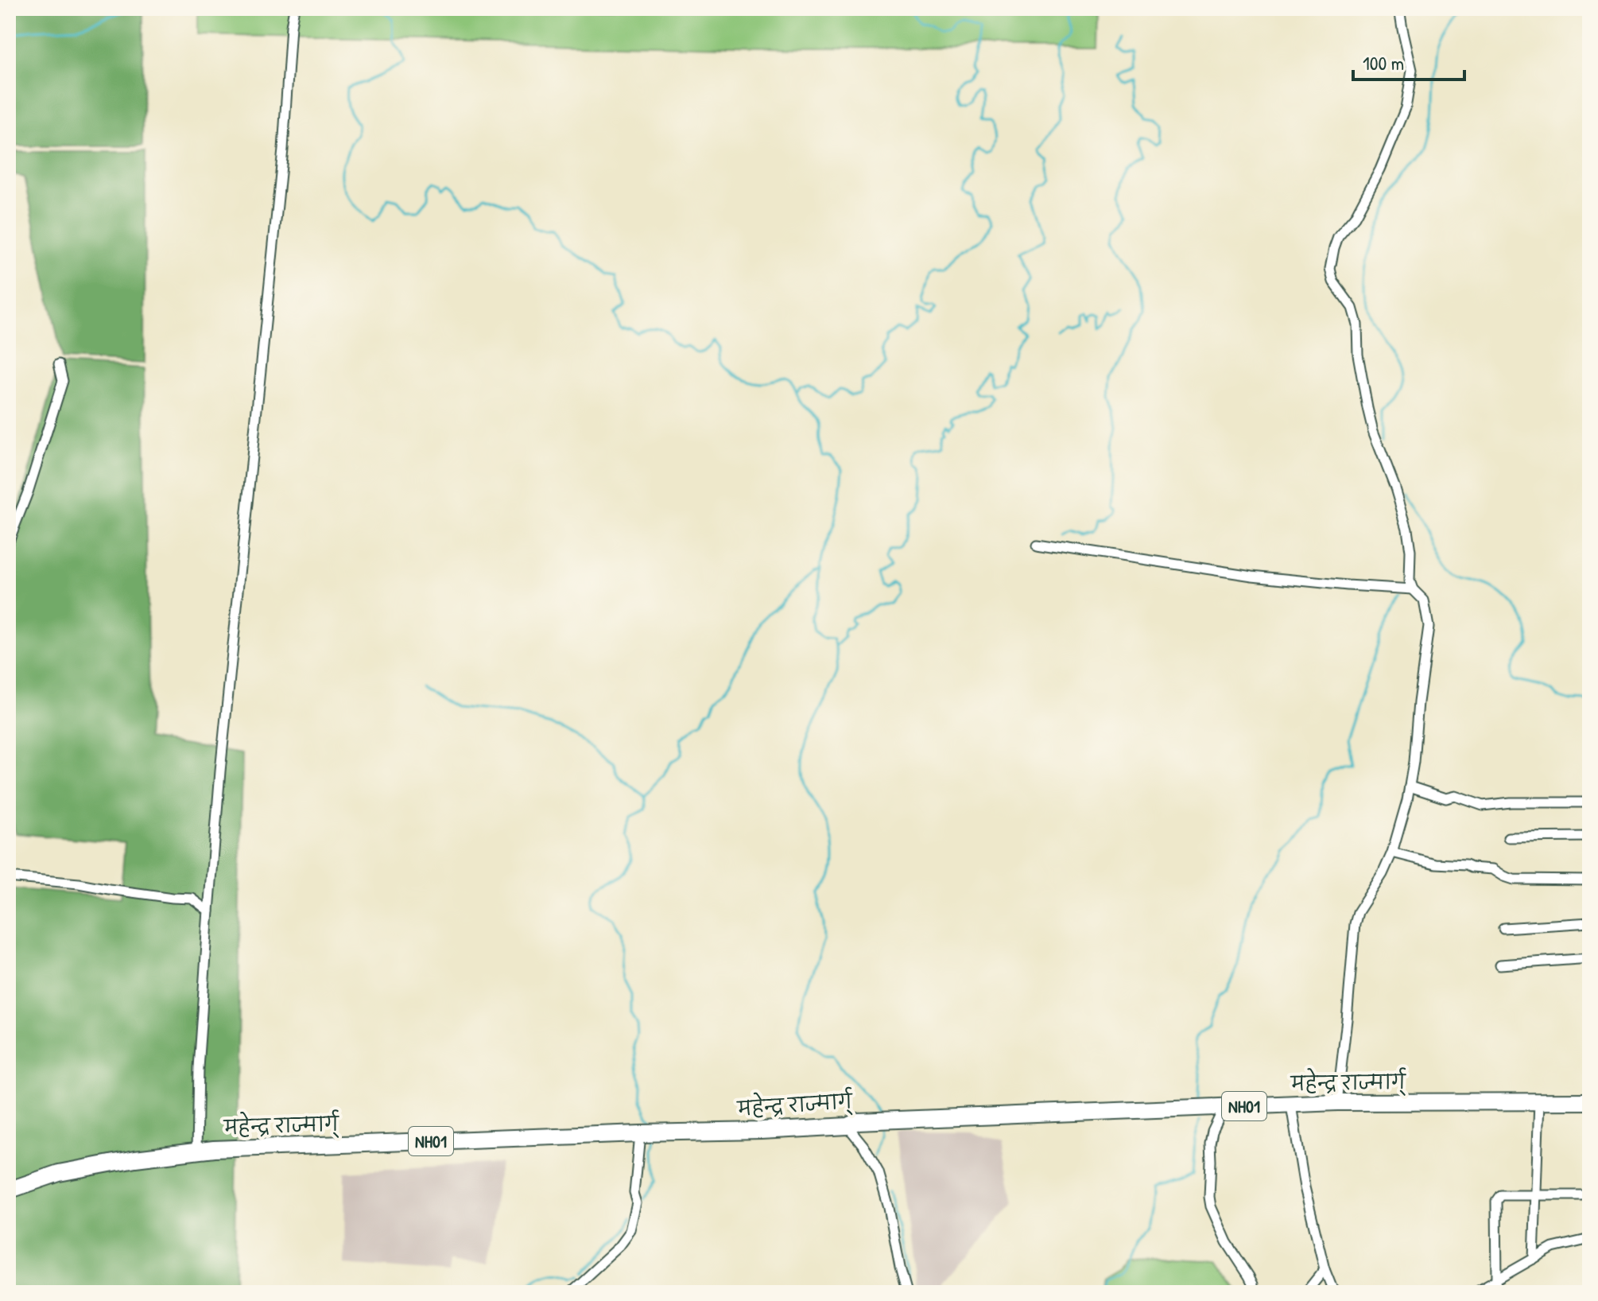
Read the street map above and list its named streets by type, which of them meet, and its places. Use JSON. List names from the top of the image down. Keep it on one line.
{"streets":{"highway":["महेन्द्र राज्मार्ग्","NH01"]},"scale_bar":"100 m"}
